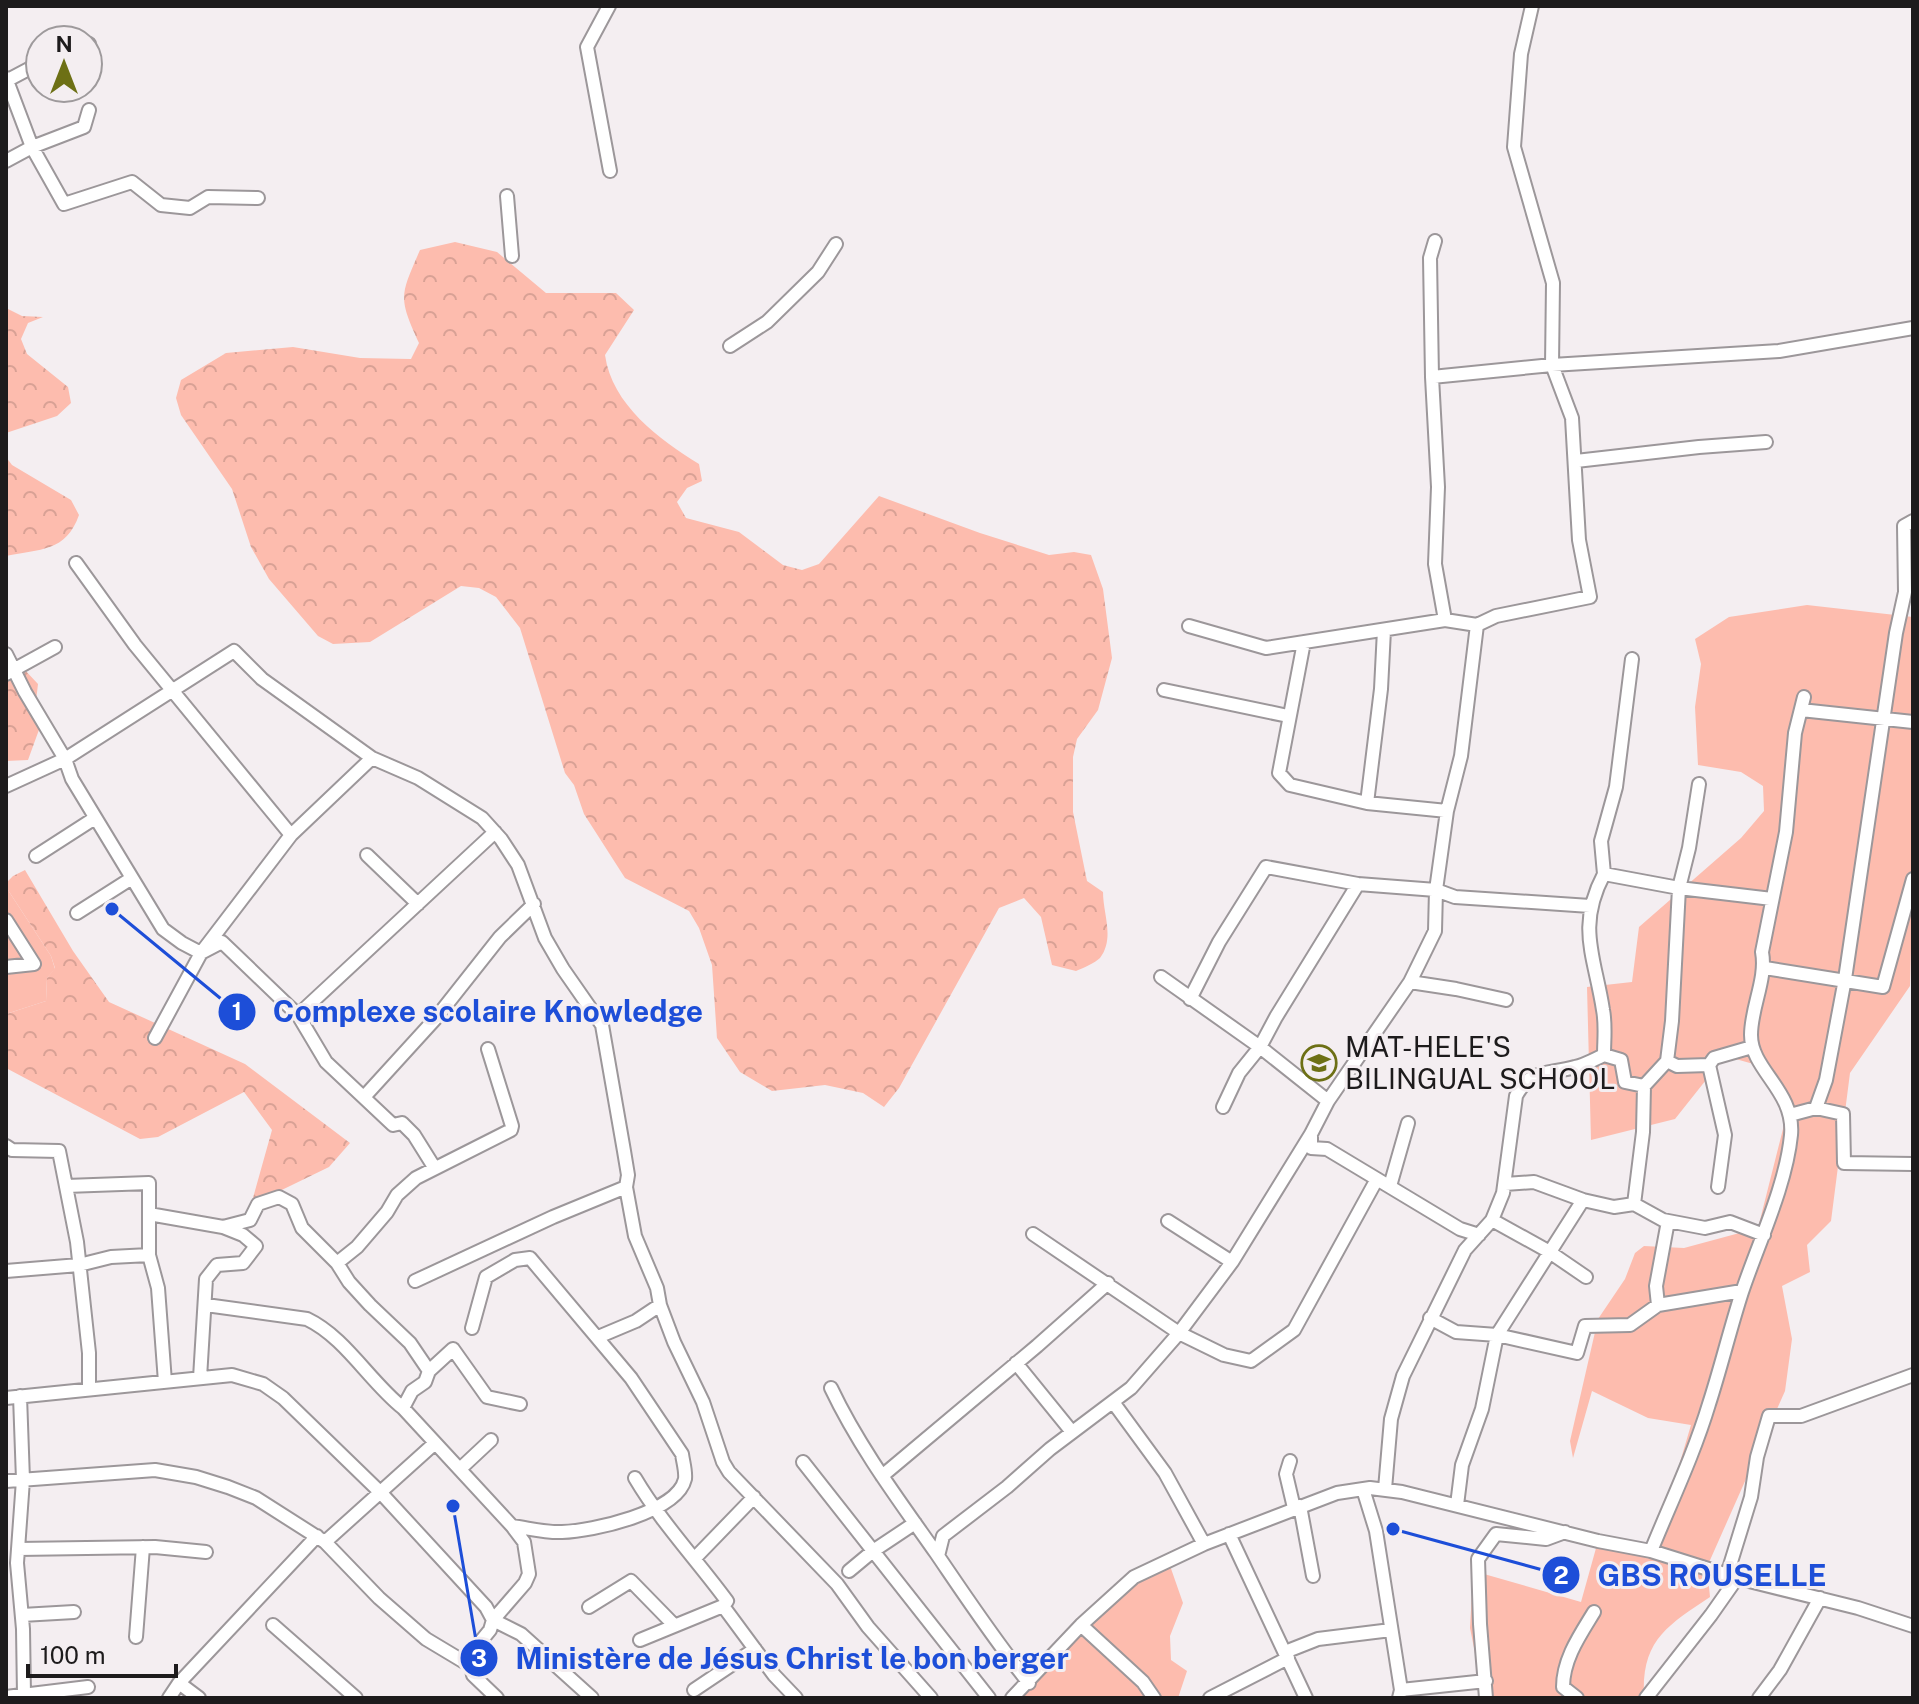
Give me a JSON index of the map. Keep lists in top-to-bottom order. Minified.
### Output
{"places":{"other":["Complexe scolaire Knowledge","Ministère de Jésus Christ le bon berger","GBS ROUSELLE"],"school or university":["MAT-HELE'S BILINGUAL SCHOOL"]},"scale_bar":"100 m","north":"top"}
